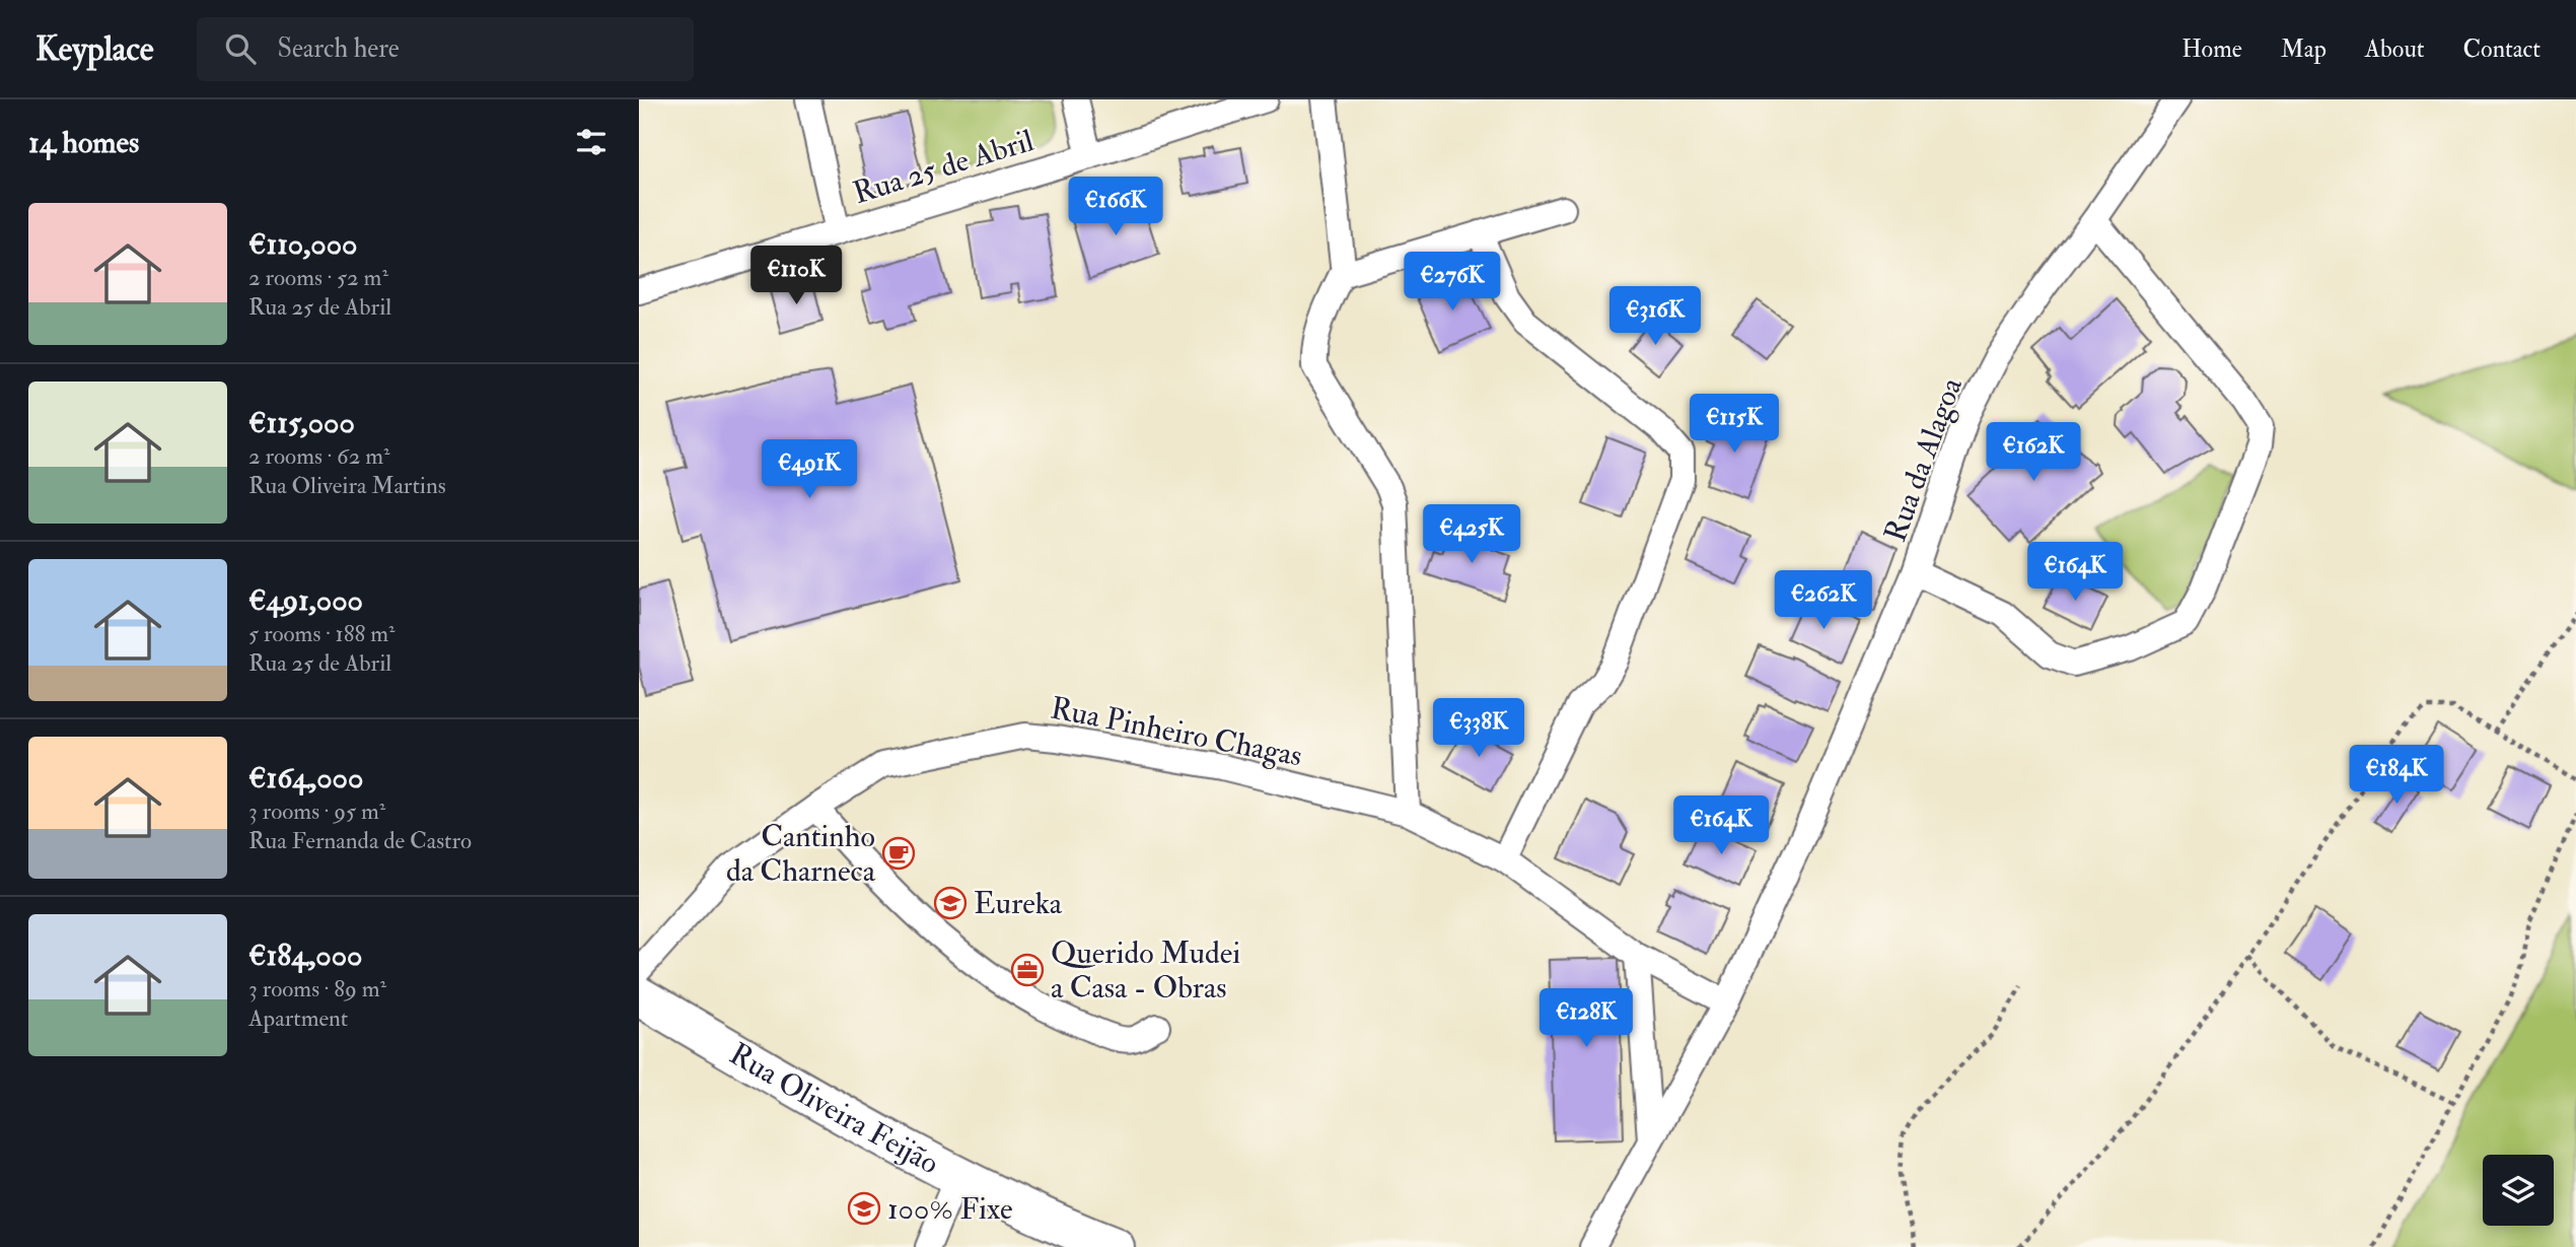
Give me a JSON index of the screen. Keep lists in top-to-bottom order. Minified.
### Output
{"streets":{"main road":["Rua Oliveira Feijão"],"street":["Rua 25 de Abril","Rua da Alagoa","Rua Pinheiro Chagas"]},"crossings":[["Rua da Alagoa","Rua Pinheiro Chagas"]],"places":{"cafe":["Cantinho da Charneca"],"school or university":["Eureka","100% Fixe"],"office":["Querido Mudei a Casa - Obras"]},"page":{"header":"Keyplace","search":"Search here","nav":["Home","Map","About","Contact"],"heading":"14 homes","price":["€166K","€110K","€276K","€316K","€115K","€162K","€491K","€425K","€164K","€262K","€338K","€184K","€164K","€128K"],"list":[{"name":"€110,000","note":"2 rooms · 52 m² · Rua 25 de Abril"},{"name":"€115,000","note":"2 rooms · 62 m² · Rua Oliveira Martins"},{"name":"€491,000","note":"5 rooms · 188 m² · Rua 25 de Abril"},{"name":"€164,000","note":"3 rooms · 95 m² · Rua Fernanda de Castro"},{"name":"€184,000","note":"3 rooms · 89 m² · Apartment"}]}}
